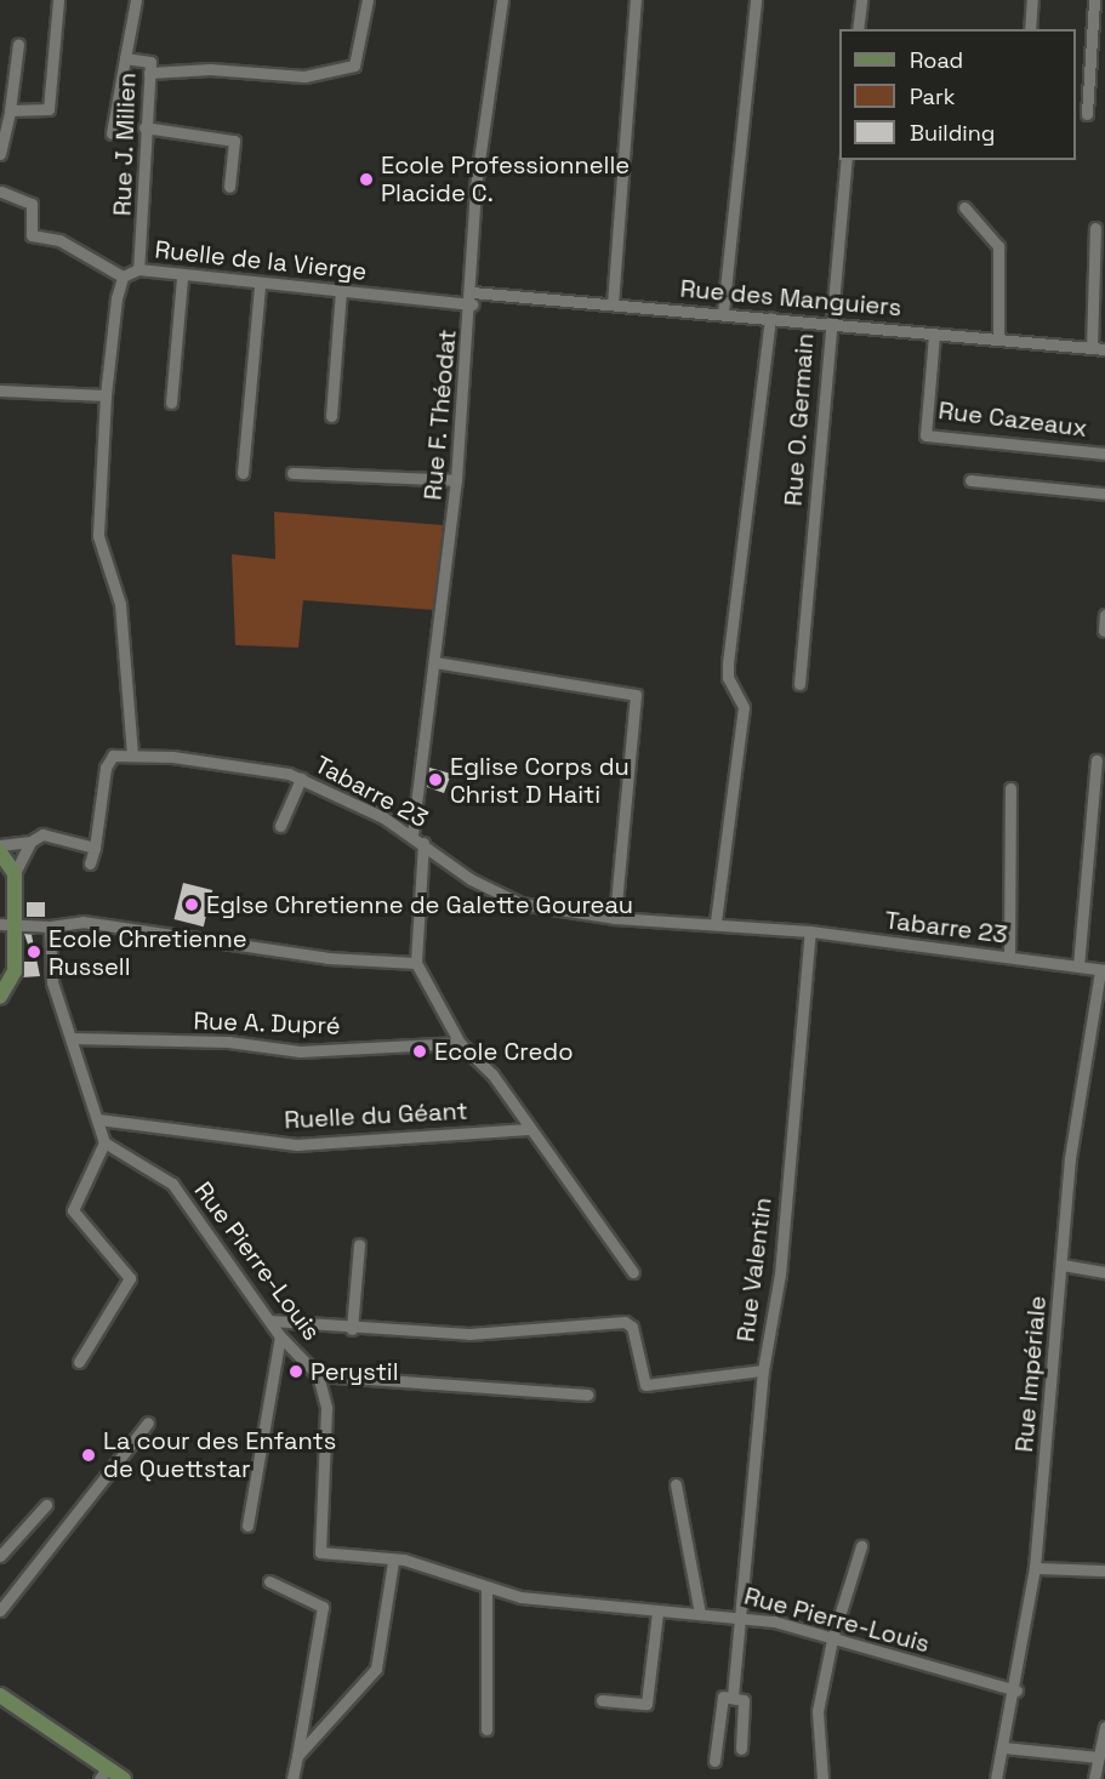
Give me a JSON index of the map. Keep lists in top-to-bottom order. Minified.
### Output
{"streets":{"street":["Rue J. Milien","Ruelle de la Vierge","Rue des Manguiers","Rue F. Théodat","Rue O. Germain","Rue Cazeaux","Tabarre 23","Rue A. Dupré","Ruelle du Géant","Rue Pierre-Louis","Rue Valentin","Rue Impériale"]},"crossings":[["Rue J. Milien","Ruelle de la Vierge"],["Ruelle de la Vierge","Rue des Manguiers"],["Ruelle de la Vierge","Rue F. Théodat"],["Ruelle de la Vierge","Tabarre 23"],["Rue des Manguiers","Rue F. Théodat"],["Rue des Manguiers","Rue O. Germain"],["Rue des Manguiers","Rue Cazeaux"],["Rue F. Théodat","Tabarre 23"],["Tabarre 23","Rue Valentin"],["Tabarre 23","Rue Impériale"],["Rue Pierre-Louis","Rue Valentin"],["Rue Pierre-Louis","Rue Impériale"]],"places":["Ecole Professionnelle Placide C.","Eglise Corps du Christ D Haiti","Eglse Chretienne de Galette Goureau","Ecole Chretienne Russell","Ecole Credo","Perystil","La cour des Enfants de Quettstar"],"legend":["Road","Park","Building"]}
